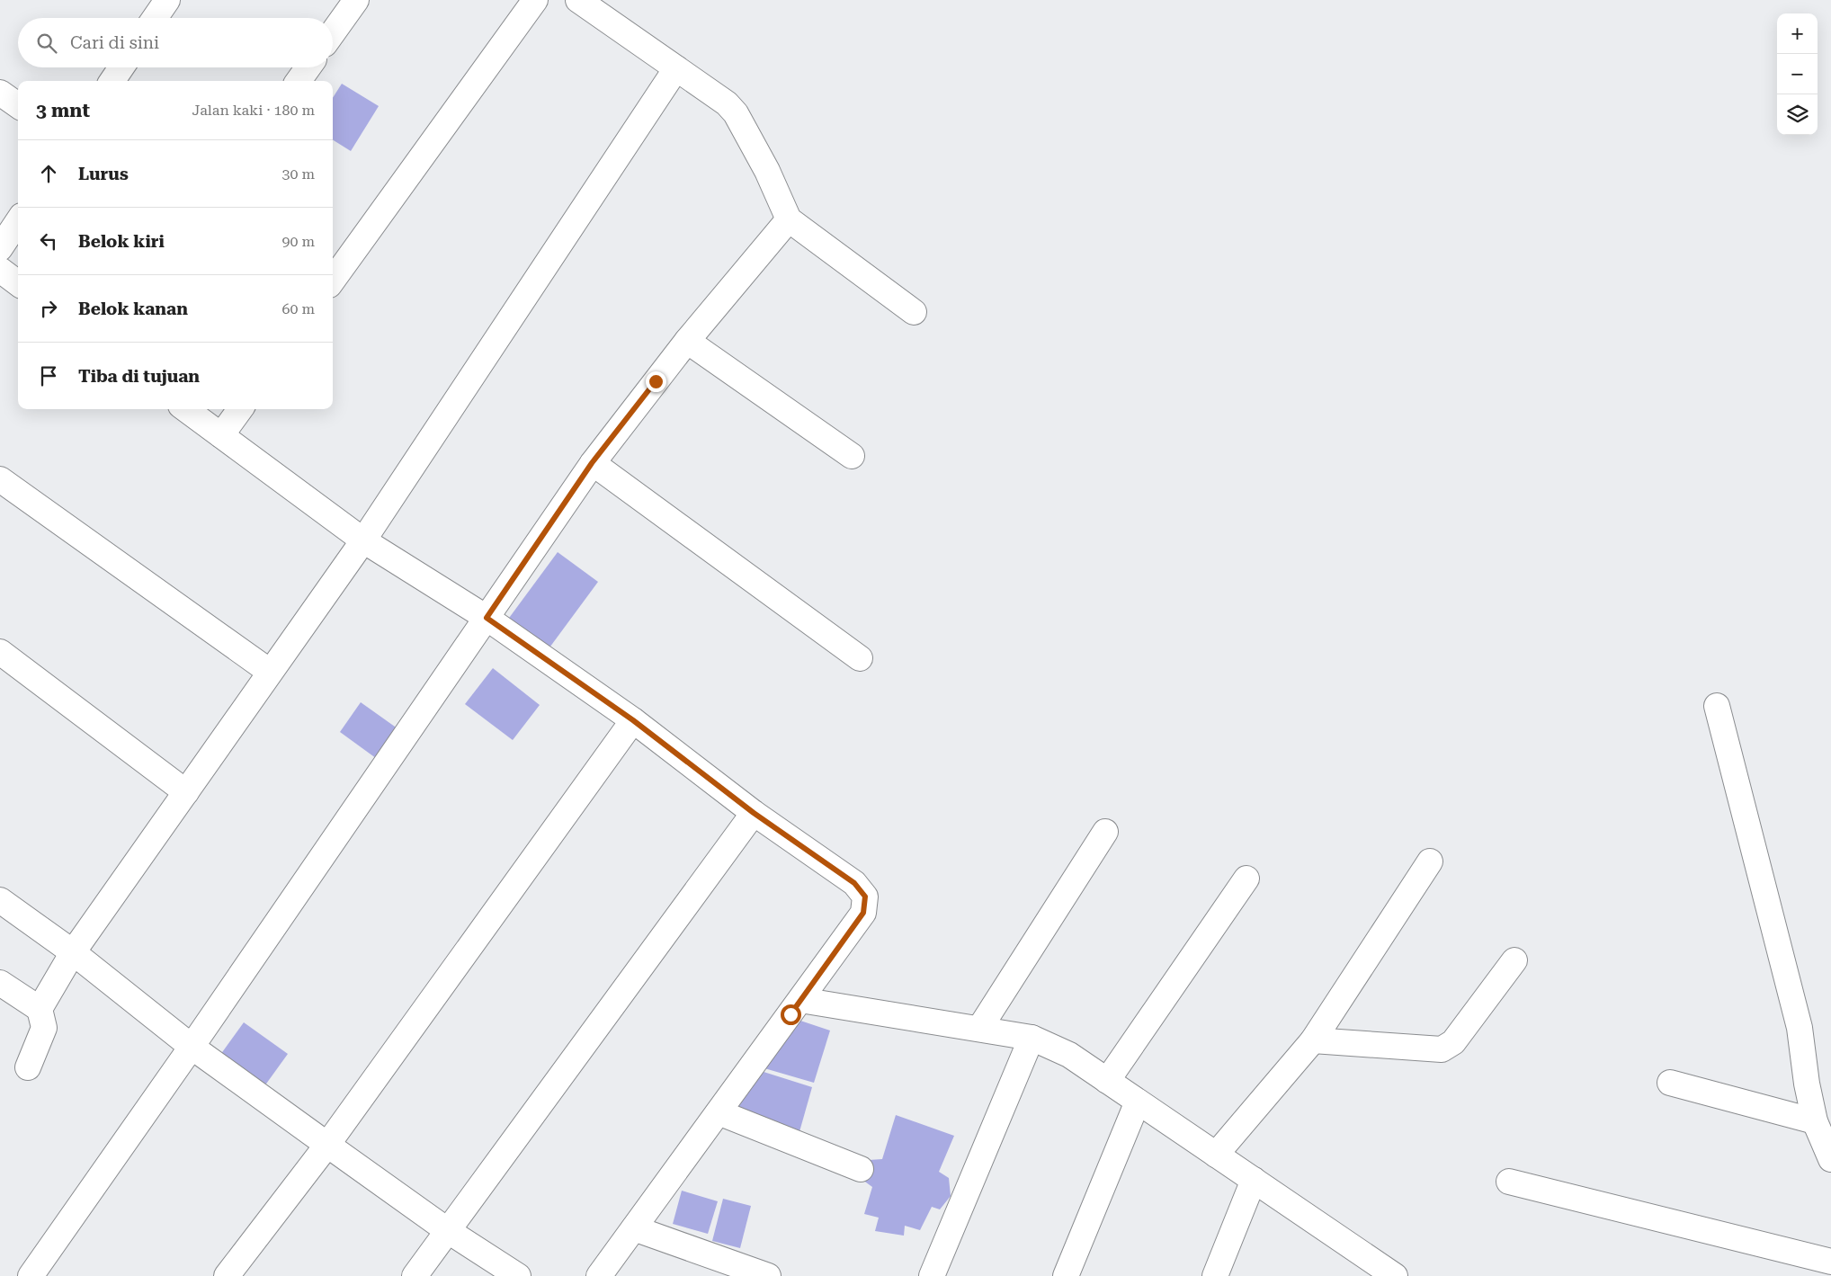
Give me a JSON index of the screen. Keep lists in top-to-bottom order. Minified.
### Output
{"page":{"map_buttons":["+","−"],"search":"Cari di sini","heading":["3 mnt","Jalan kaki · 180 m"],"list":[["Lurus","30 m"],["Belok kiri","90 m"],["Belok kanan","60 m"],"Tiba di tujuan"]}}
